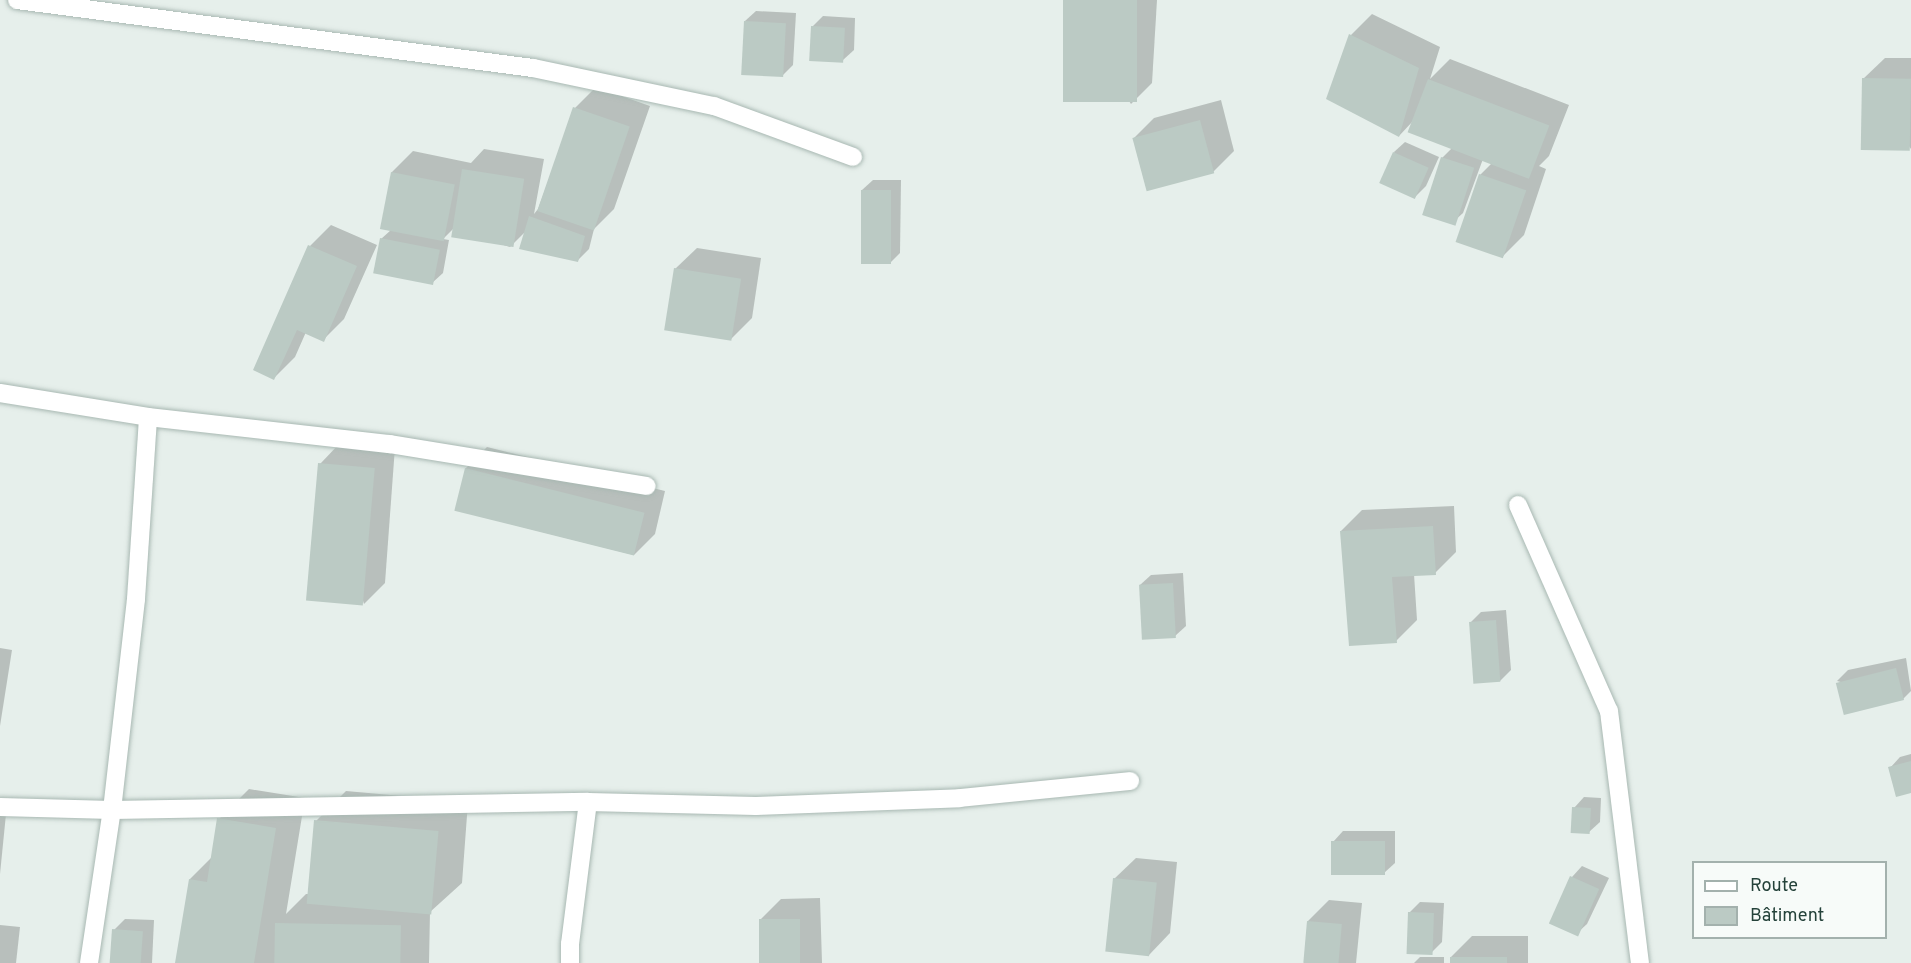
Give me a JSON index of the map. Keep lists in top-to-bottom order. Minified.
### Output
{"legend":["Route","Bâtiment"]}
